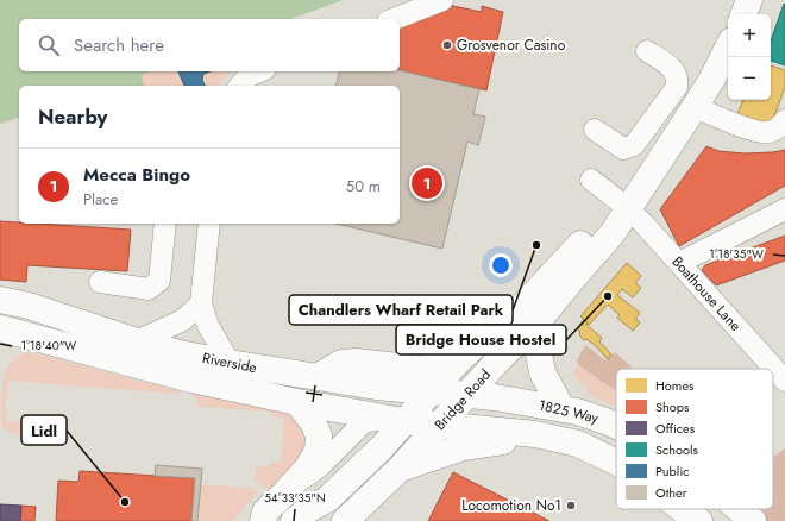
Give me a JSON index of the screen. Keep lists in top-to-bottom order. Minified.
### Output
{"streets":{"main road":["Riverside","Bridge Road","1825 Way"],"street":["Boathouse Lane"]},"crossings":[["Boathouse Lane","Bridge Road"],["Riverside","Bridge Road"],["Riverside","1825 Way"],["Bridge Road","1825 Way"]],"places":["Grosvenor Casino","Chandlers Wharf Retail Park","Bridge House Hostel","Lidl","Locomotion No1"],"legend":["Homes","Shops","Offices","Schools","Public","Other"],"page":{"map_buttons":["+","−"],"search":"Search here","heading":"Nearby","list":[{"mark":"1","name":"Mecca Bingo","note":"Place","value":"50 m"}],"pins":"1"},"coordinates":["1°18'35\"W","1°18'40\"W","54°33'35\"N"]}
